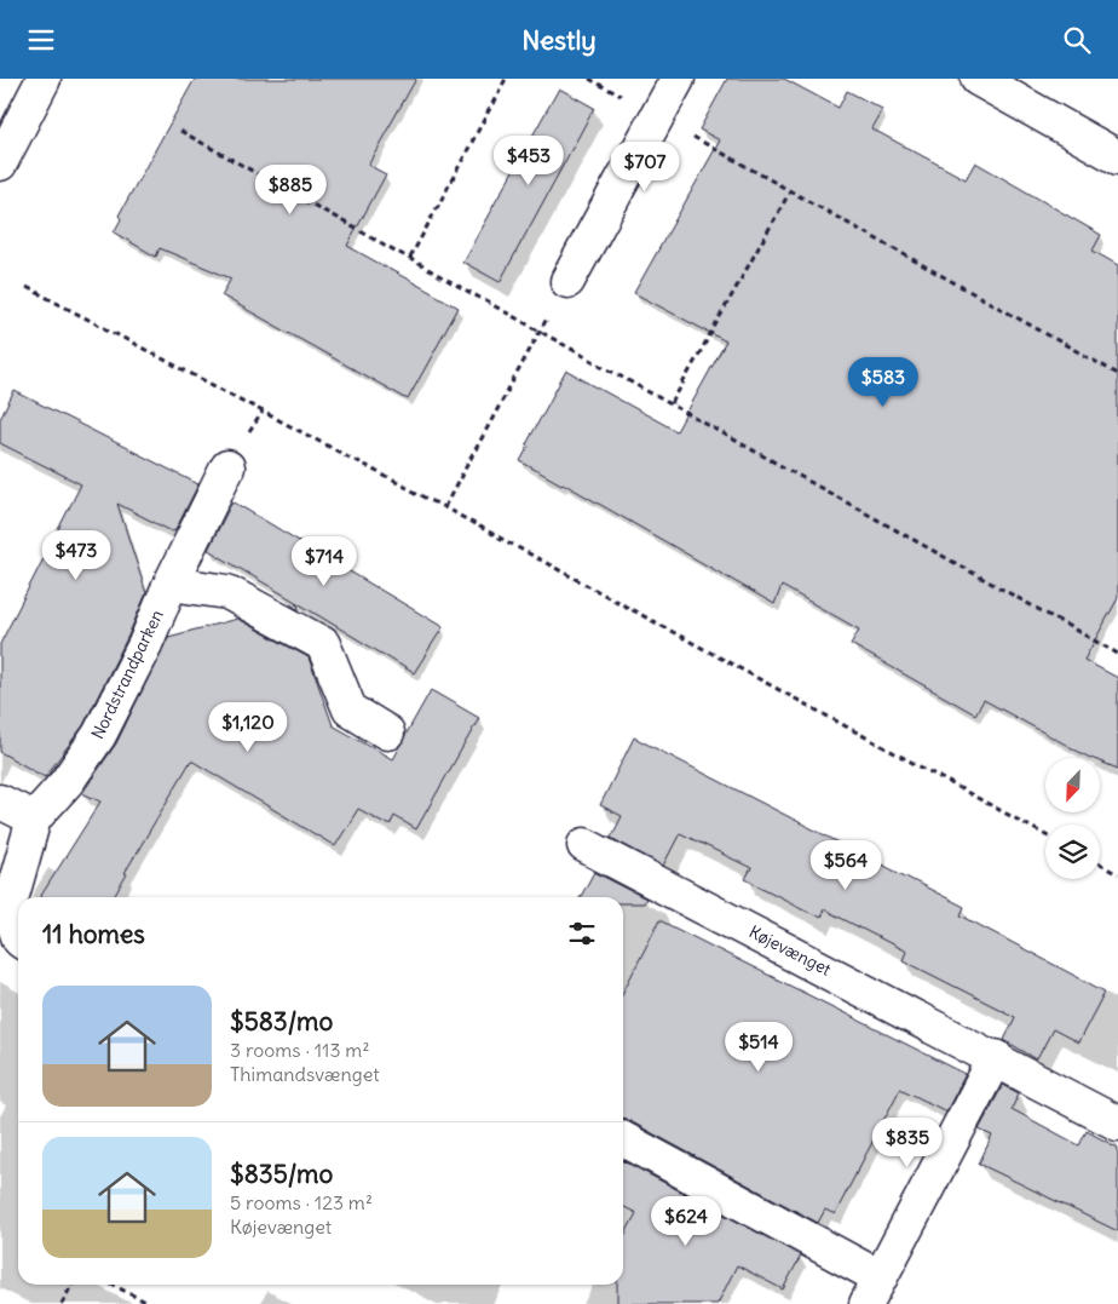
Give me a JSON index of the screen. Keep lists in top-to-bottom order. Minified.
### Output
{"streets":{"street":["Nordstrandparken","Køjevænget"]},"north":"bottom left","page":{"header":"Nestly","price":["$453","$707","$885","$583","$473","$714","$1,120","$564","$514","$835","$624"],"heading":"11 homes","list":[{"name":"$583/mo","note":"3 rooms · 113 m² · Thimandsvænget"},{"name":"$835/mo","note":"5 rooms · 123 m² · Køjevænget"}]}}
